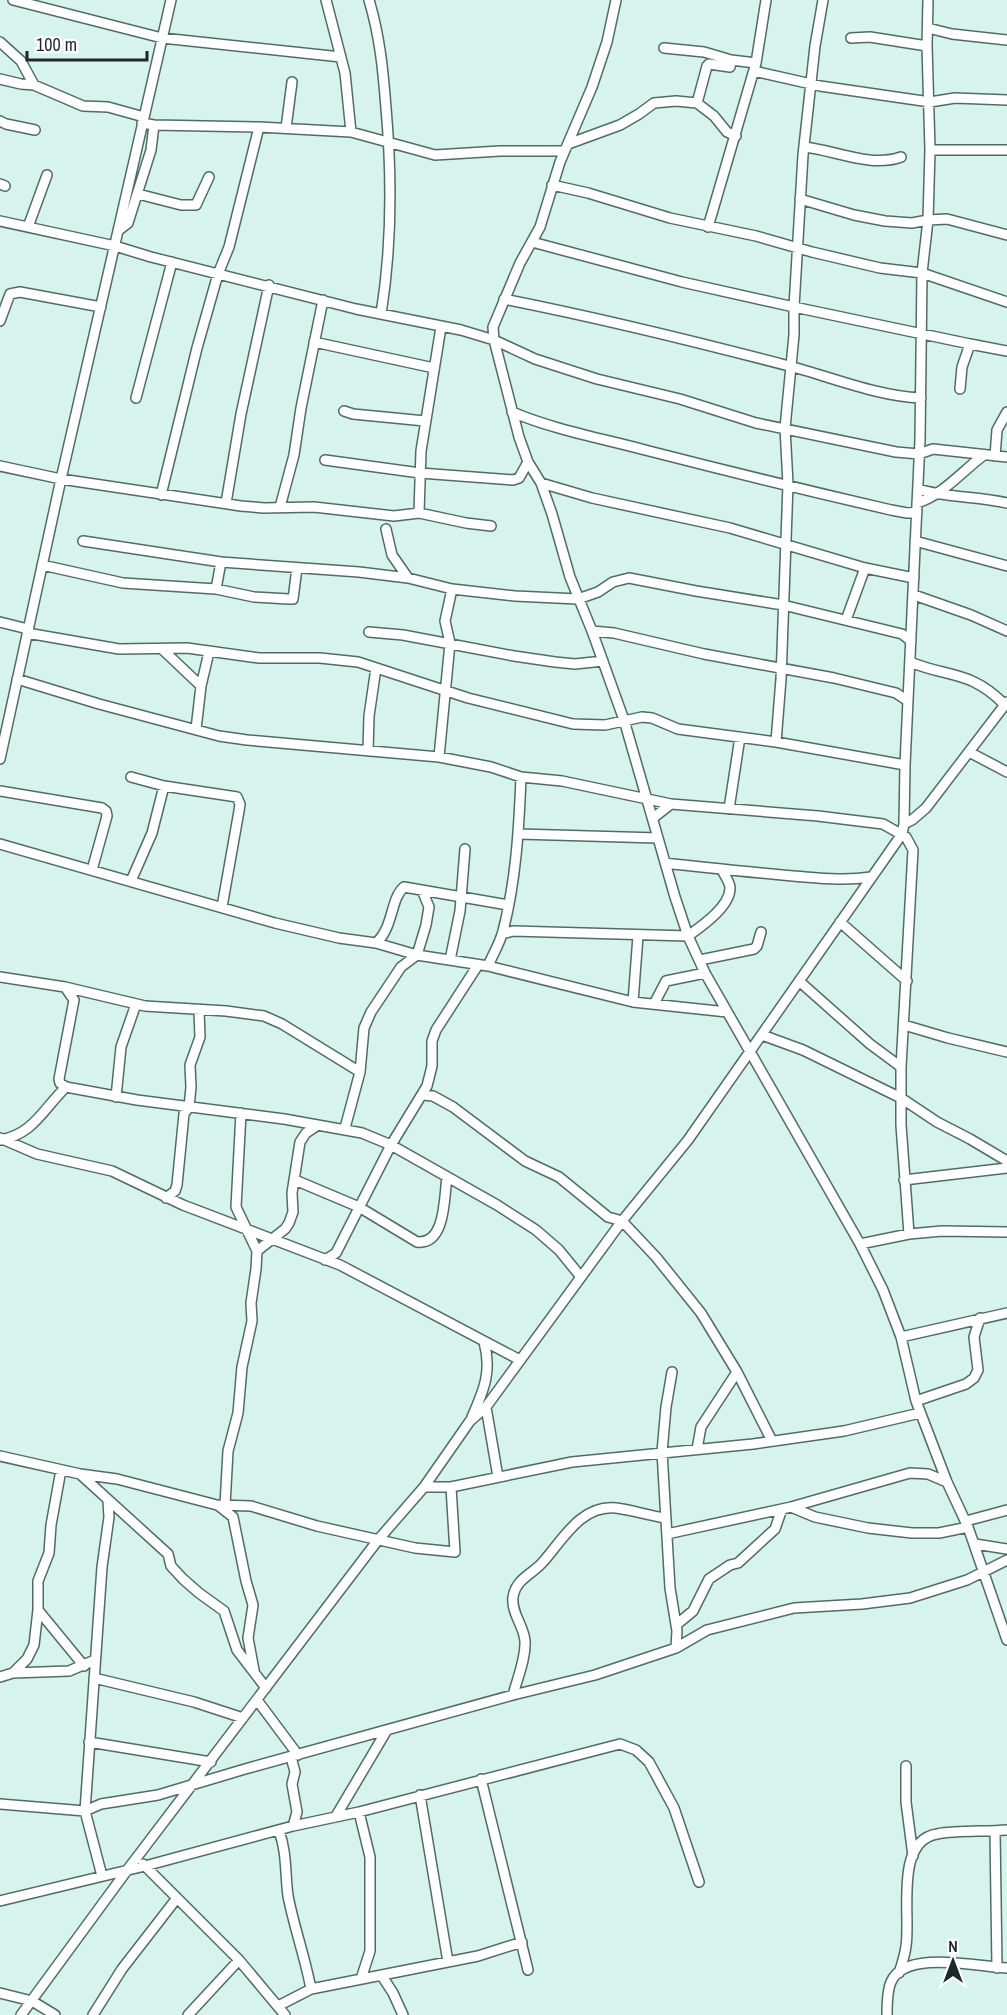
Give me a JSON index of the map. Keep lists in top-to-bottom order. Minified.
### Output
{"scale_bar":"100 m","north":"top"}
